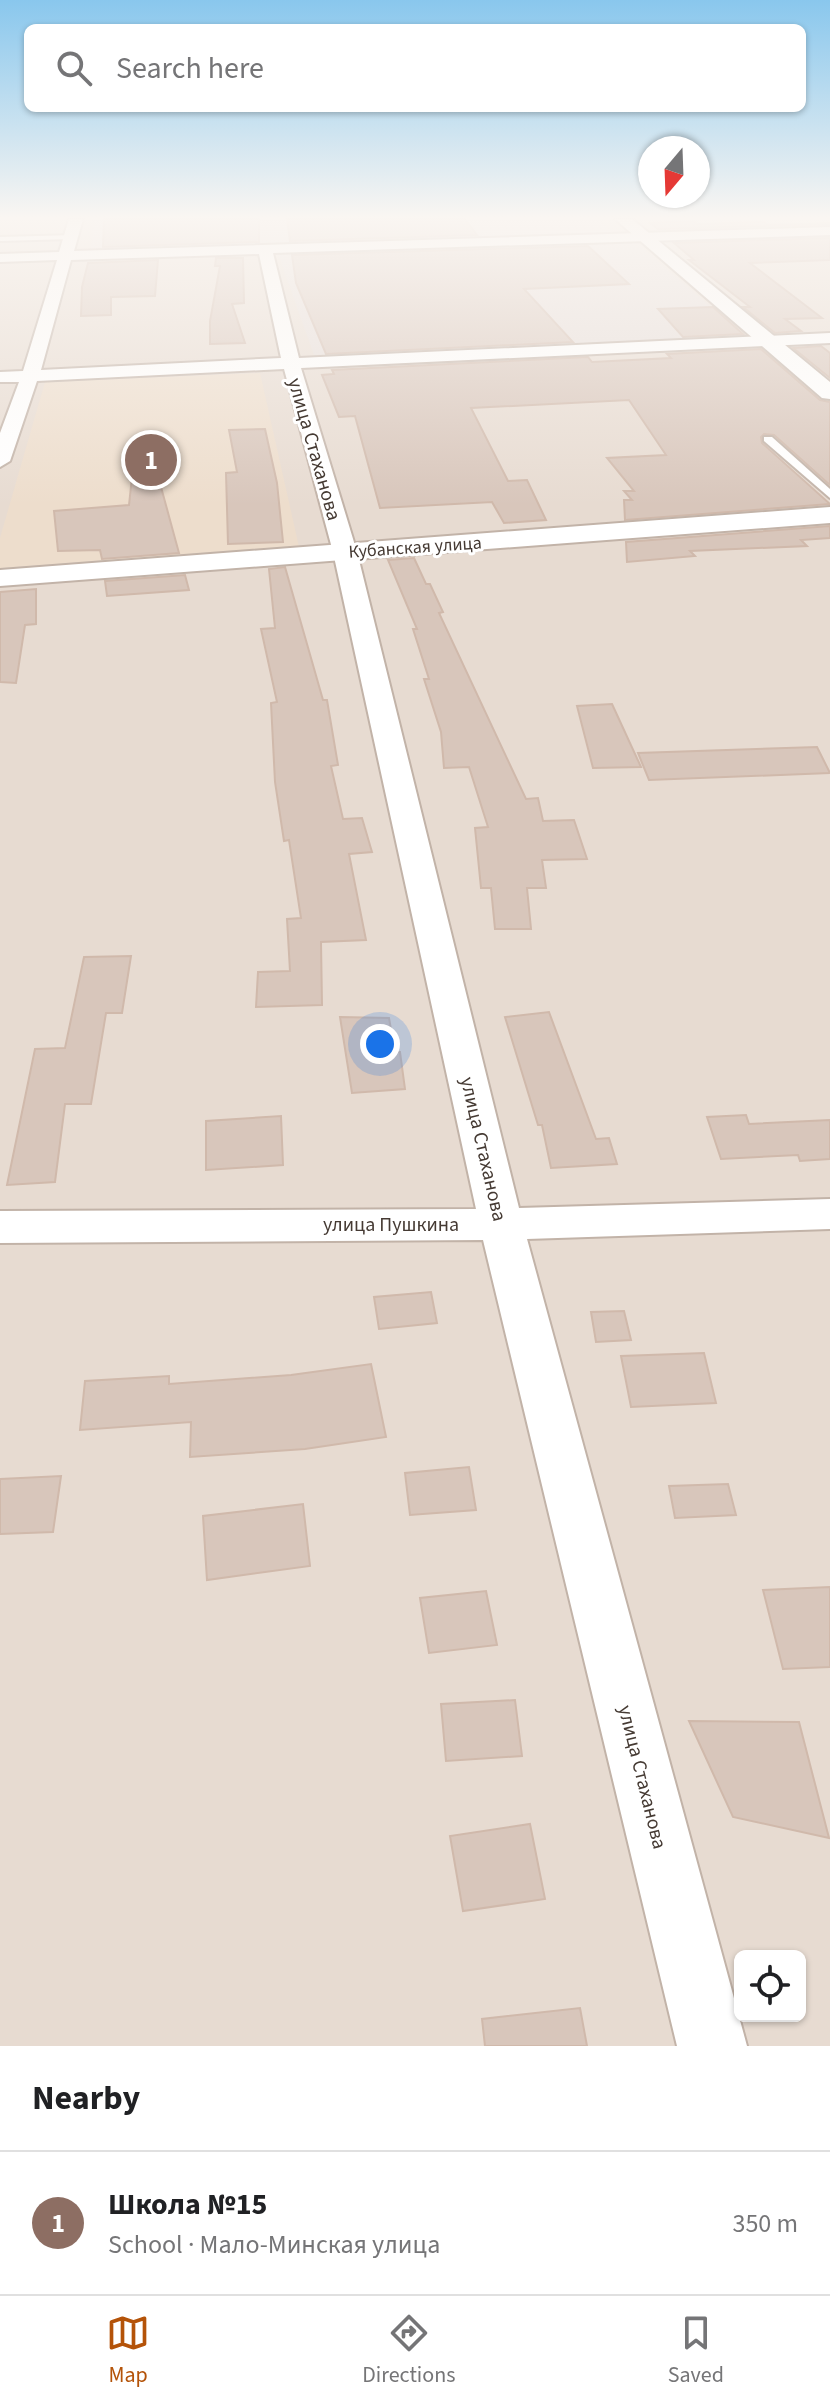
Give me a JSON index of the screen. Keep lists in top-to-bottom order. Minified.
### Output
{"streets":{"street":["улица Стаханова","Кубанская улица","улица Пушкина"]},"crossings":[["улица Стаханова","Кубанская улица"],["улица Стаханова","улица Пушкина"]],"north":"bottom","page":{"search":"Search here","pins":"1","heading":"Nearby","list":[{"mark":"1","name":"Школа №15","note":"School · Мало-Минская улица","value":"350 m"}],"nav":["Map","Directions","Saved"]}}
